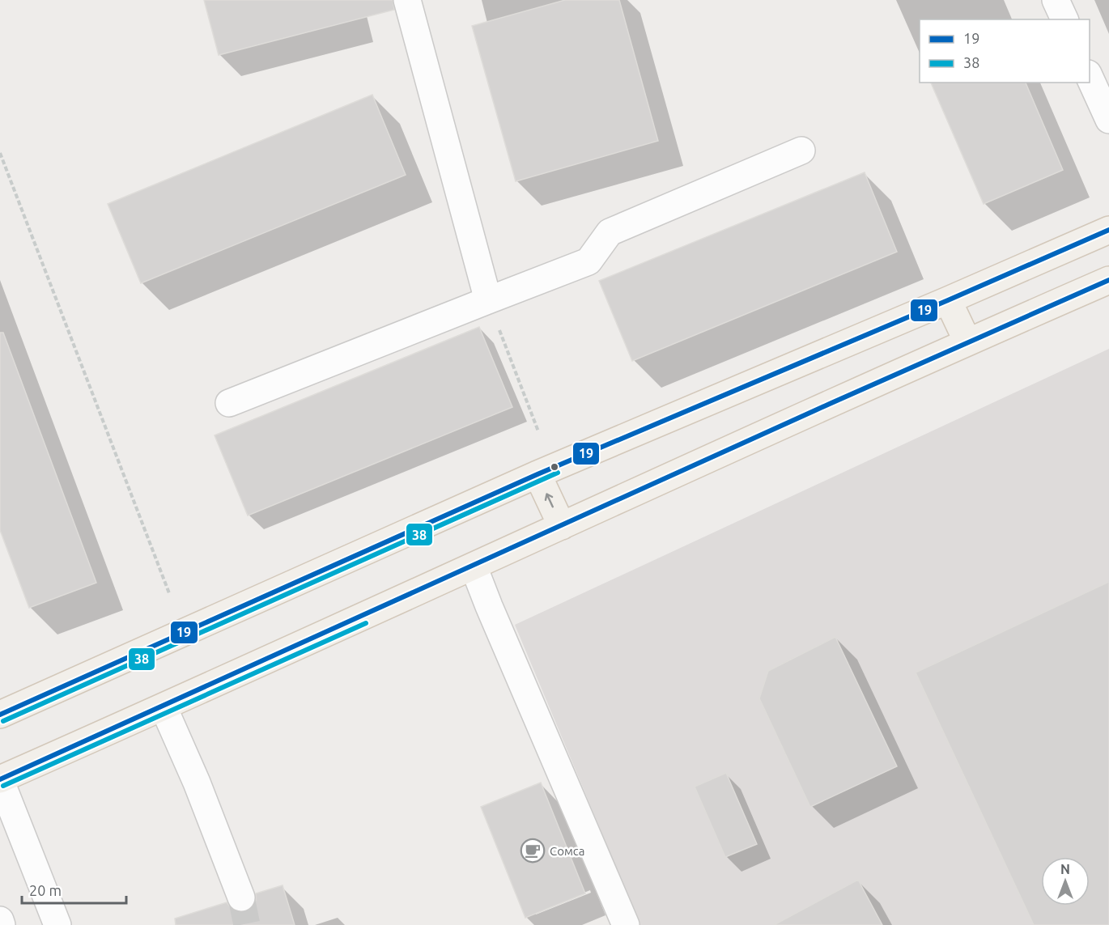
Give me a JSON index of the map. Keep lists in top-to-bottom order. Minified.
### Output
{"places":{"cafe":["Сомса"]},"lines":["transit line 19","transit line 38"],"legend":["19","38"],"scale_bar":"20 m","north":"top"}
